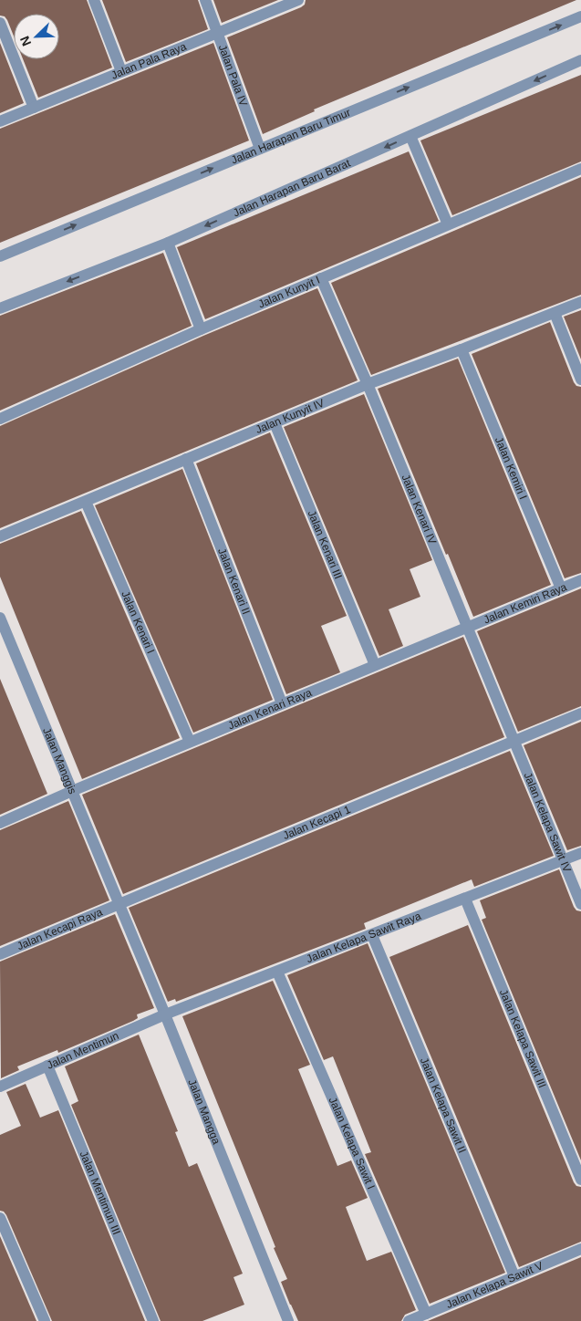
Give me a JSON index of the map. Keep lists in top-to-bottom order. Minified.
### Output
{"streets":{"street":["Jalan Pala Raya","Jalan Pala IV","Jalan Harapan Baru Timur","Jalan Harapan Baru Barat","Jalan Kunyit I","Jalan Kunyit IV","Jalan Kemiri I","Jalan Kenari IV","Jalan Kenari III","Jalan Kenari II","Jalan Kemiri Raya","Jalan Kenari I","Jalan Kenari Raya","Jalan Manggis","Jalan Kecapi 1","Jalan Kelapa Sawit IV","Jalan Kecapi Raya","Jalan Kelapa Sawit Raya","Jalan Kelapa Sawit III","Jalan Mentimun","Jalan Kelapa Sawit II","Jalan Mangga","Jalan Kelapa Sawit I","Jalan Mentimun III","Jalan Kelapa Sawit V"]},"crossings":[["Jalan Pala Raya","Jalan Pala IV"],["Jalan Pala IV","Jalan Harapan Baru Timur"],["Jalan Kunyit I","Jalan Kenari IV"],["Jalan Kunyit IV","Jalan Kemiri I"],["Jalan Kunyit IV","Jalan Kenari IV"],["Jalan Kunyit IV","Jalan Kenari III"],["Jalan Kunyit IV","Jalan Kenari II"],["Jalan Kunyit IV","Jalan Kenari I"],["Jalan Kemiri I","Jalan Kemiri Raya"],["Jalan Kenari IV","Jalan Kemiri Raya"],["Jalan Kenari IV","Jalan Kenari Raya"],["Jalan Kenari IV","Jalan Kecapi 1"],["Jalan Kenari IV","Jalan Kelapa Sawit IV"],["Jalan Kenari III","Jalan Kenari Raya"],["Jalan Kenari II","Jalan Kenari Raya"],["Jalan Kemiri Raya","Jalan Kenari Raya"],["Jalan Kenari I","Jalan Kenari Raya"],["Jalan Kenari Raya","Jalan Manggis"],["Jalan Manggis","Jalan Kecapi 1"],["Jalan Manggis","Jalan Kecapi Raya"],["Jalan Manggis","Jalan Mangga"],["Jalan Kecapi 1","Jalan Kelapa Sawit IV"],["Jalan Kecapi 1","Jalan Kecapi Raya"],["Jalan Kecapi 1","Jalan Mangga"],["Jalan Kelapa Sawit IV","Jalan Kelapa Sawit Raya"],["Jalan Kecapi Raya","Jalan Mangga"],["Jalan Kelapa Sawit Raya","Jalan Kelapa Sawit III"],["Jalan Kelapa Sawit Raya","Jalan Mentimun"],["Jalan Kelapa Sawit Raya","Jalan Kelapa Sawit II"],["Jalan Kelapa Sawit Raya","Jalan Mangga"],["Jalan Kelapa Sawit Raya","Jalan Kelapa Sawit I"],["Jalan Mentimun","Jalan Mangga"],["Jalan Mentimun","Jalan Mentimun III"],["Jalan Kelapa Sawit II","Jalan Kelapa Sawit V"],["Jalan Kelapa Sawit I","Jalan Kelapa Sawit V"]],"one_way":["Jalan Harapan Baru Timur","Jalan Harapan Baru Barat"],"north":"bottom left"}
